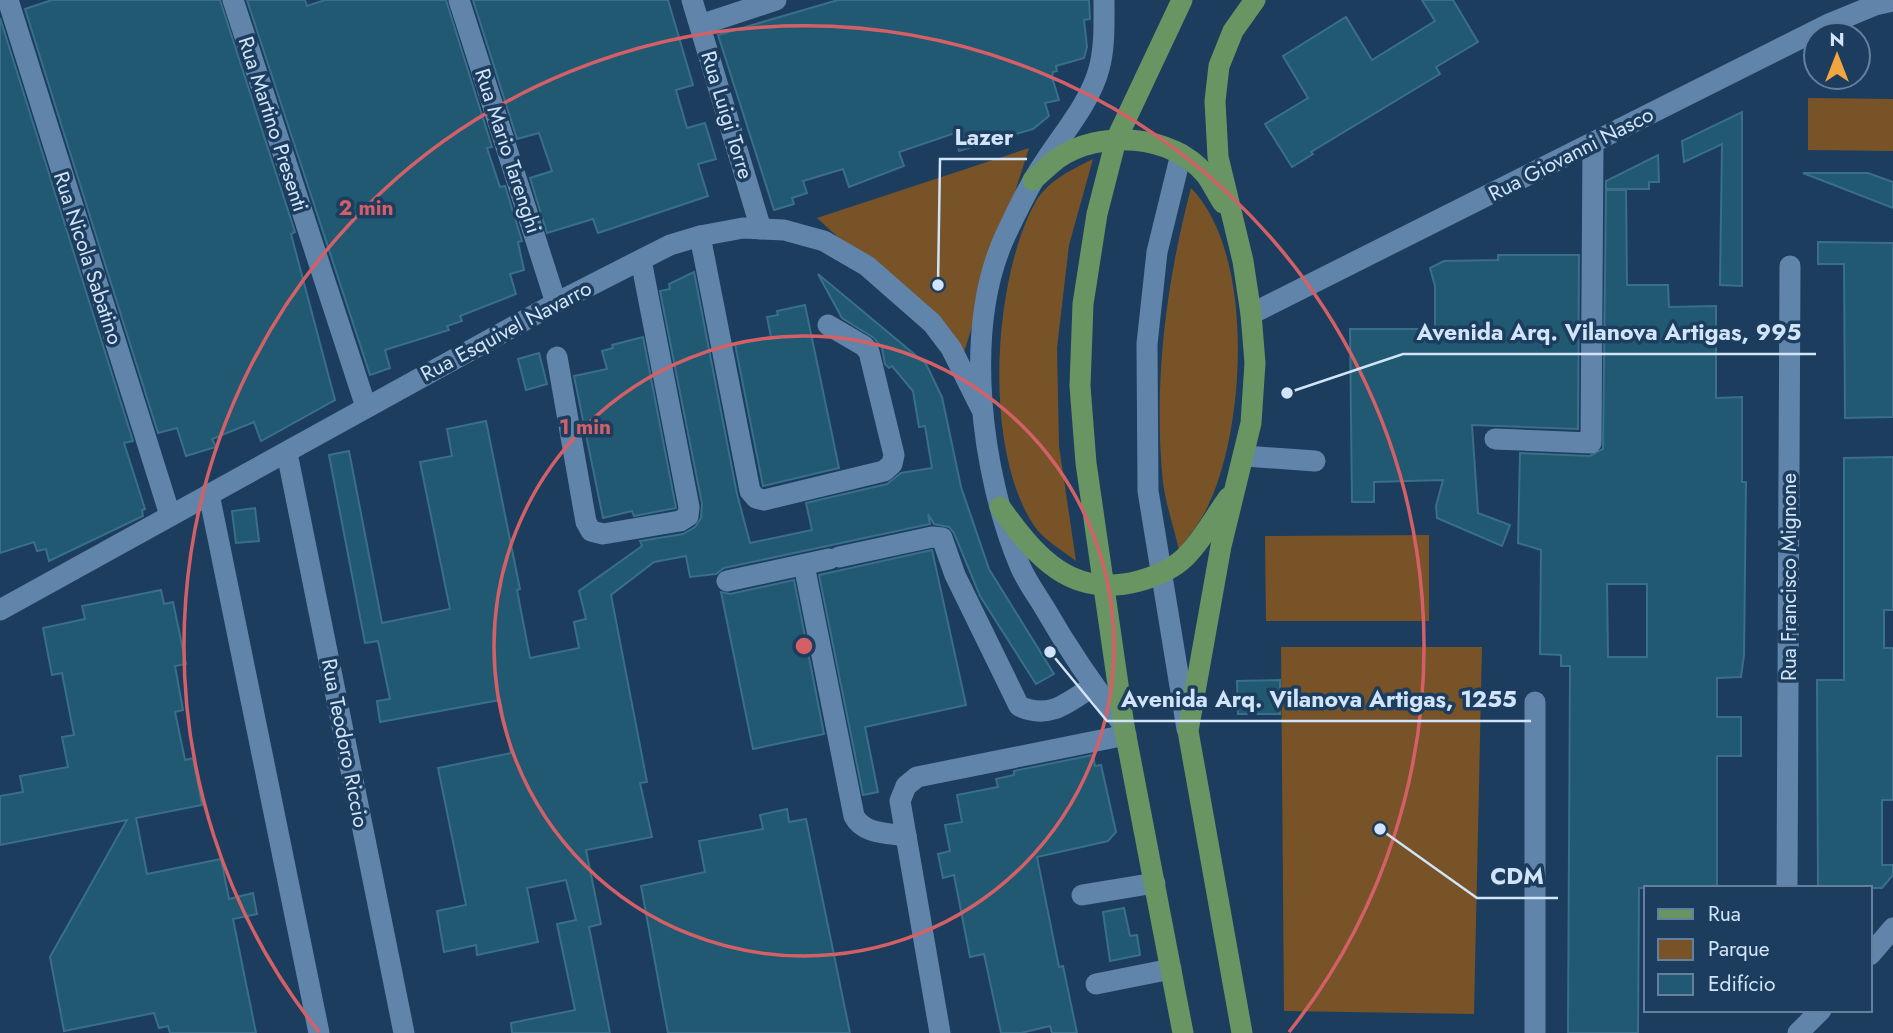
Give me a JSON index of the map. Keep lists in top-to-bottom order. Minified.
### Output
{"streets":{"street":["Rua Luigi Torre","Rua Martino Presenti","Rua Mario Tarenghi","Rua Giovanni Nasco","Rua Nicola Sabatino","Rua Esquivel Navarro","Rua Francisco Mignone","Rua Teodoro Riccio"]},"crossings":[["Rua Luigi Torre","Rua Esquivel Navarro"],["Rua Martino Presenti","Rua Esquivel Navarro"],["Rua Mario Tarenghi","Rua Esquivel Navarro"],["Rua Nicola Sabatino","Rua Esquivel Navarro"],["Rua Esquivel Navarro","Rua Teodoro Riccio"]],"places":["Lazer","Avenida Arq. Vilanova Artigas, 995","Avenida Arq. Vilanova Artigas, 1255","CDM"],"legend":["Rua","Parque","Edifício"],"north":"top","rings":["2 min","1 min"]}
